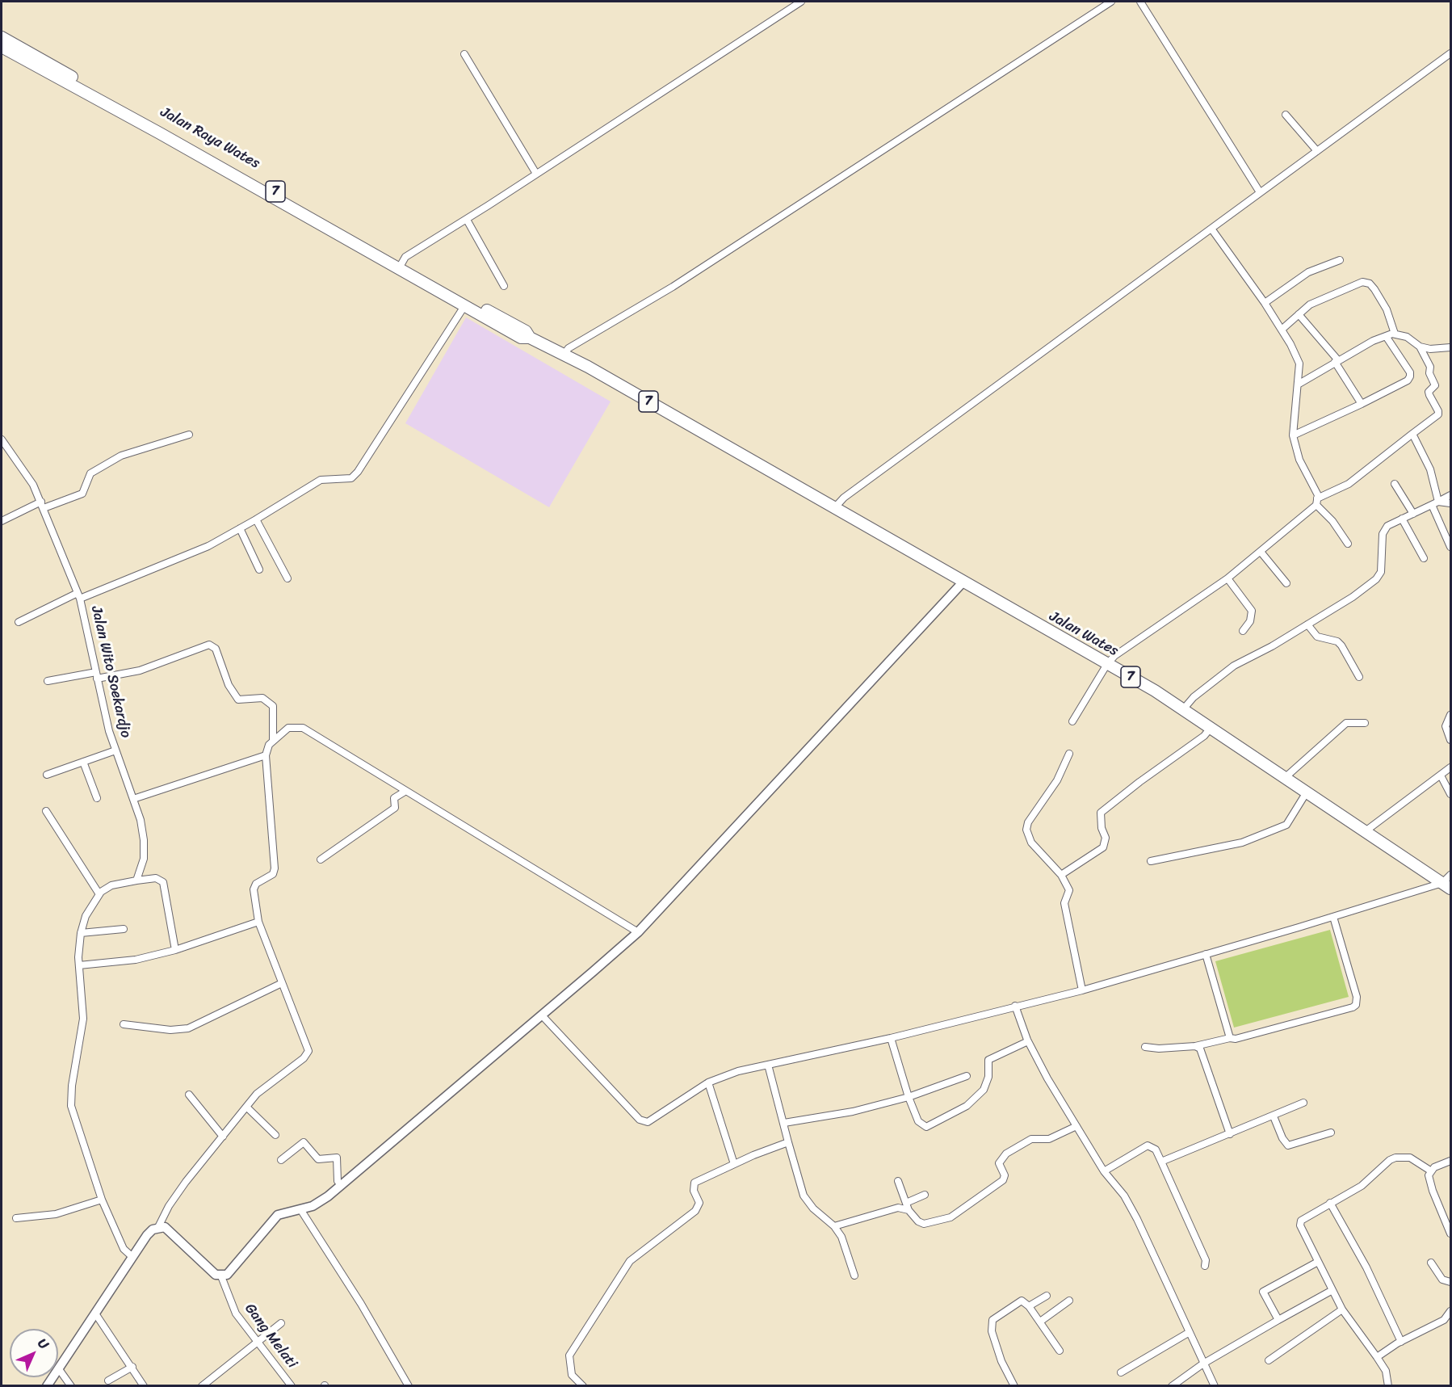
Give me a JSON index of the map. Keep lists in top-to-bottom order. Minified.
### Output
{"streets":{"highway":["Jalan Raya Wates","7","Jalan Wates"],"street":["Jalan Wito Soekardjo","Gang Melati"]},"crossings":[["Jalan Raya Wates","Jalan Wates"]],"north":"top right"}
